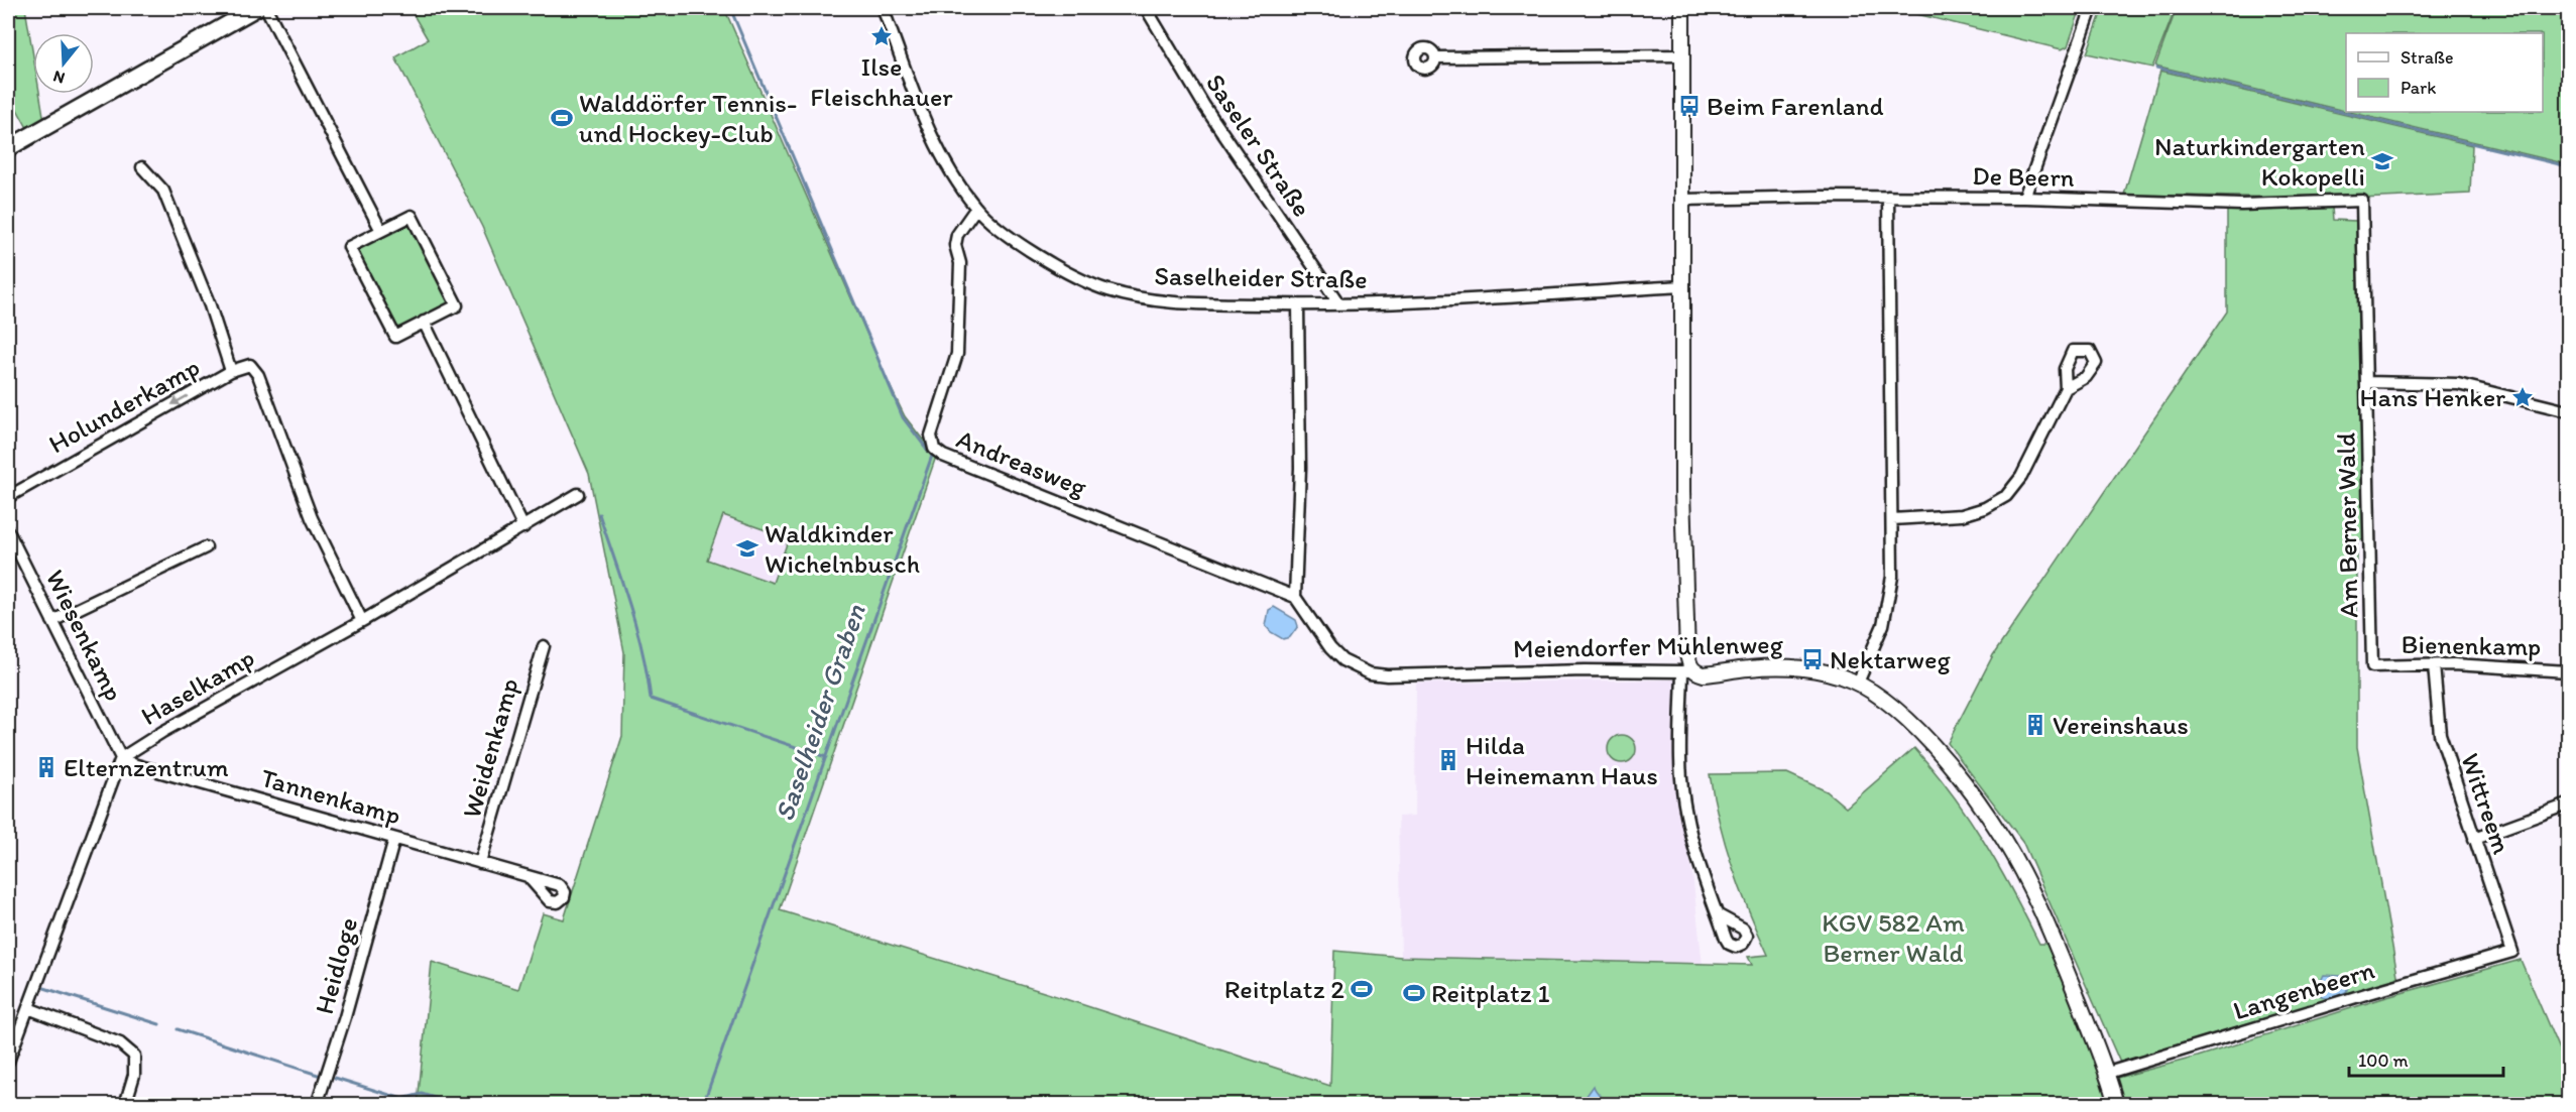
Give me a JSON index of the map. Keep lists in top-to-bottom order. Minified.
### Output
{"streets":{"street":["Saseler Straße","De Beern","Saselheider Straße","Holunderkamp","Andreasweg","Am Berner Wald","Wiesenkamp","Bienenkamp","Meiendorfer Mühlenweg","Haselkamp","Weidenkamp","Tannenkamp","Wittreem","Heidloge","Langenbeern"]},"crossings":[["Saseler Straße","Saselheider Straße"],["De Beern","Am Berner Wald"],["Saselheider Straße","Andreasweg"],["Andreasweg","Meiendorfer Mühlenweg"],["Am Berner Wald","Bienenkamp"],["Wiesenkamp","Haselkamp"],["Wiesenkamp","Tannenkamp"],["Bienenkamp","Wittreem"],["Meiendorfer Mühlenweg","Langenbeern"],["Haselkamp","Tannenkamp"],["Weidenkamp","Tannenkamp"],["Tannenkamp","Heidloge"],["Wittreem","Langenbeern"]],"one_way":["Holunderkamp"],"water":["Saselheider Graben"],"parks":["KGV 582 Am Berner Wald"],"places":{"place":["Ilse Fleischhauer","Hans Henker"],"bus stop":["Beim Farenland","Nektarweg"],"sports":["Walddörfer Tennis- und Hockey-Club","Reitplatz 2","Reitplatz 1"],"school or university":["Naturkindergarten Kokopelli","Waldkinder Wichelnbusch"],"building":["Vereinshaus","Hilda Heinemann Haus","Elternzentrum"]},"legend":["Straße","Park"],"scale_bar":"100 m","north":"bottom"}
